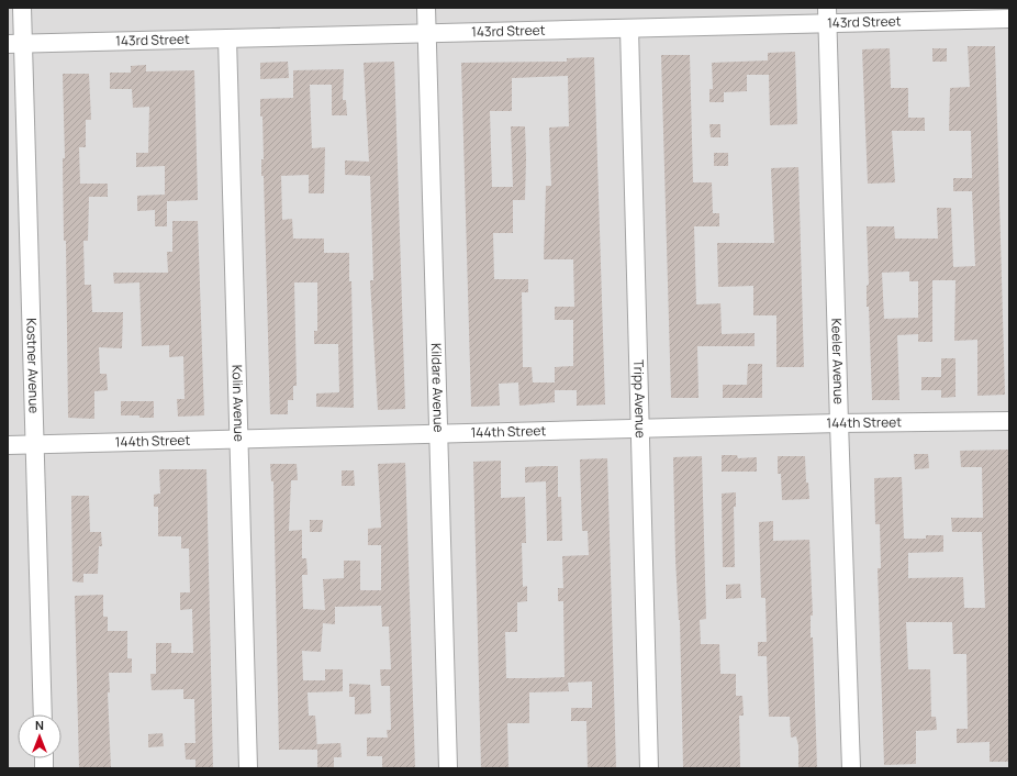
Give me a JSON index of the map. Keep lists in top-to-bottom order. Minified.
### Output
{"streets":{"street":["143rd Street","Keeler Avenue","Kostner Avenue","Kildare Avenue","Tripp Avenue","Kolin Avenue","144th Street"]},"crossings":[["143rd Street","Keeler Avenue"],["143rd Street","Kostner Avenue"],["143rd Street","Kildare Avenue"],["143rd Street","Tripp Avenue"],["143rd Street","Kolin Avenue"],["Keeler Avenue","144th Street"],["Kostner Avenue","144th Street"],["Kildare Avenue","144th Street"],["Tripp Avenue","144th Street"],["Kolin Avenue","144th Street"]],"north":"top"}
